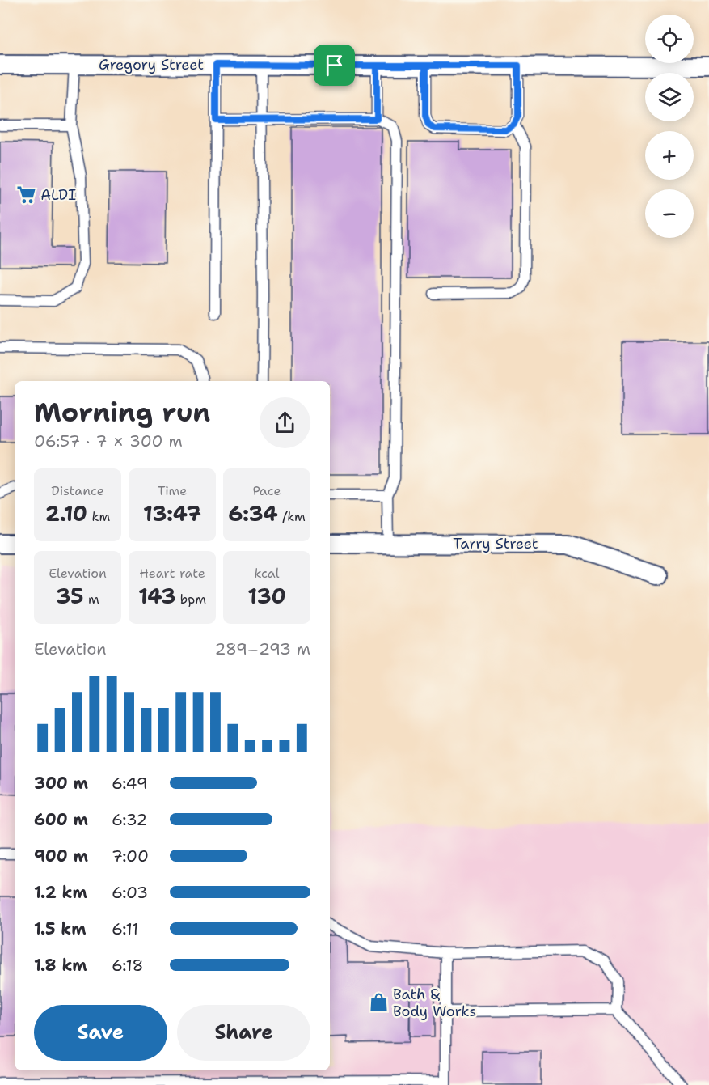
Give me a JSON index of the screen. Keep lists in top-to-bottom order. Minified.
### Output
{"streets":{"street":["Gregory Street","Tarry Street"]},"places":{"supermarket":["ALDI"],"shop":["Bath & Body Works"]},"page":{"map_buttons":["+","−"],"heading":["Morning run","06:57 · 7 × 300 m"],"stats":[["Distance","2.10 km"],["Time","13:47"],["Pace","6:34 /km"],["Elevation","35 m"],["Heart rate","143 bpm"],["kcal","130"]],"chart":["Elevation","289–293 m"],"list":[{"name":"300 m","note":"6:49"},{"name":"600 m","note":"6:32"},{"name":"900 m","note":"7:00"},{"name":"1.2 km","note":"6:03"},{"name":"1.5 km","note":"6:11"},{"name":"1.8 km","note":"6:18"}],"buttons":["Save","Share"]}}
